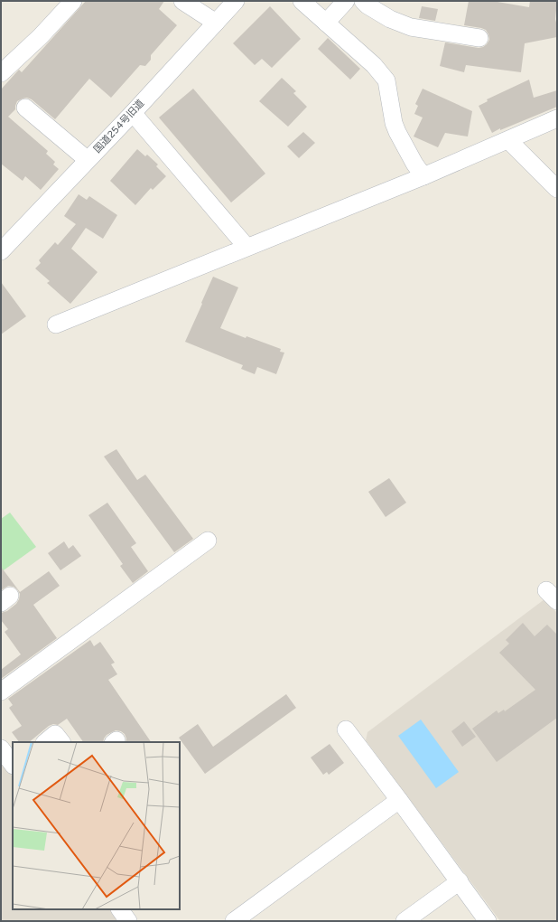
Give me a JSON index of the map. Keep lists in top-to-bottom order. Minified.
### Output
{"streets":{"street":["国道254号旧道"]}}
